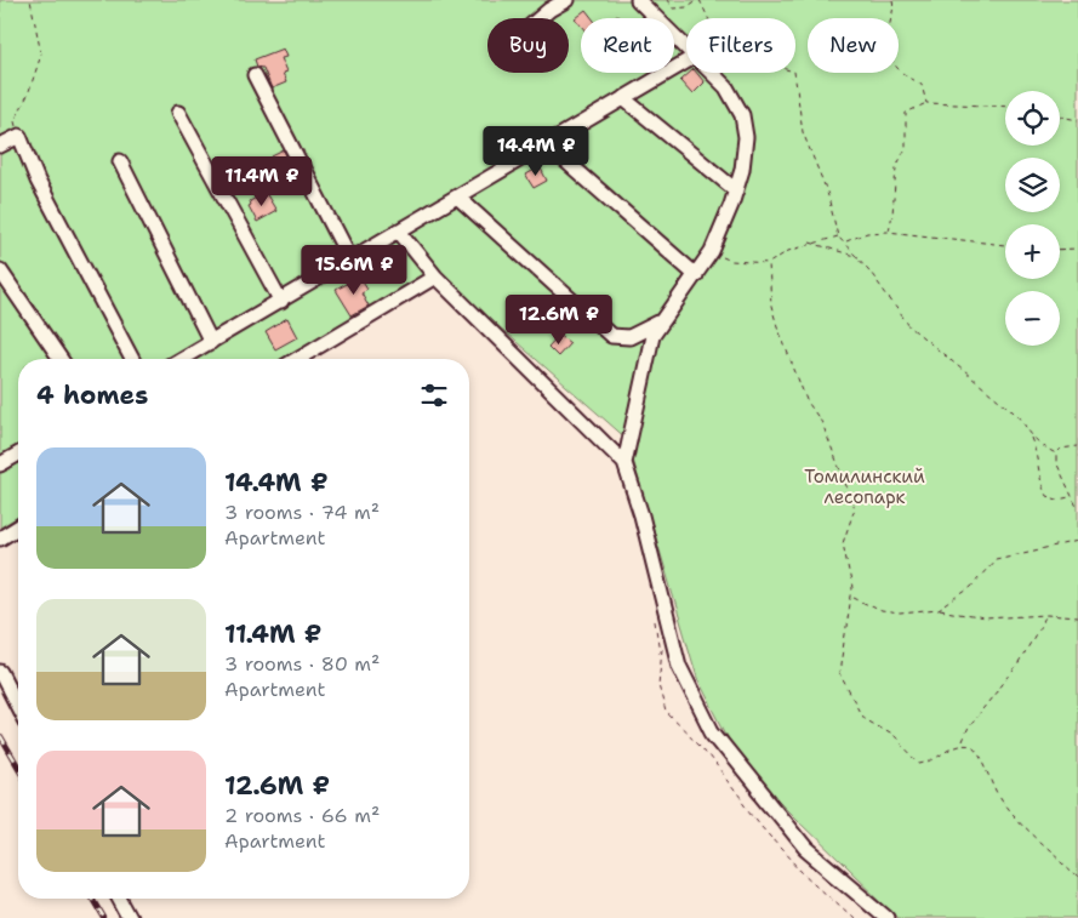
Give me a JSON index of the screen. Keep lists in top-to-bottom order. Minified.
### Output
{"parks":["Томилинский лесопарк"],"page":{"chip":["Buy","Rent","Filters","New"],"map_buttons":["+","−"],"price":["14.4M ₽","11.4M ₽","15.6M ₽","12.6M ₽"],"heading":"4 homes","list":[{"name":"14.4M ₽","note":"3 rooms · 74 m² · Apartment"},{"name":"11.4M ₽","note":"3 rooms · 80 m² · Apartment"},{"name":"12.6M ₽","note":"2 rooms · 66 m² · Apartment"}]}}
